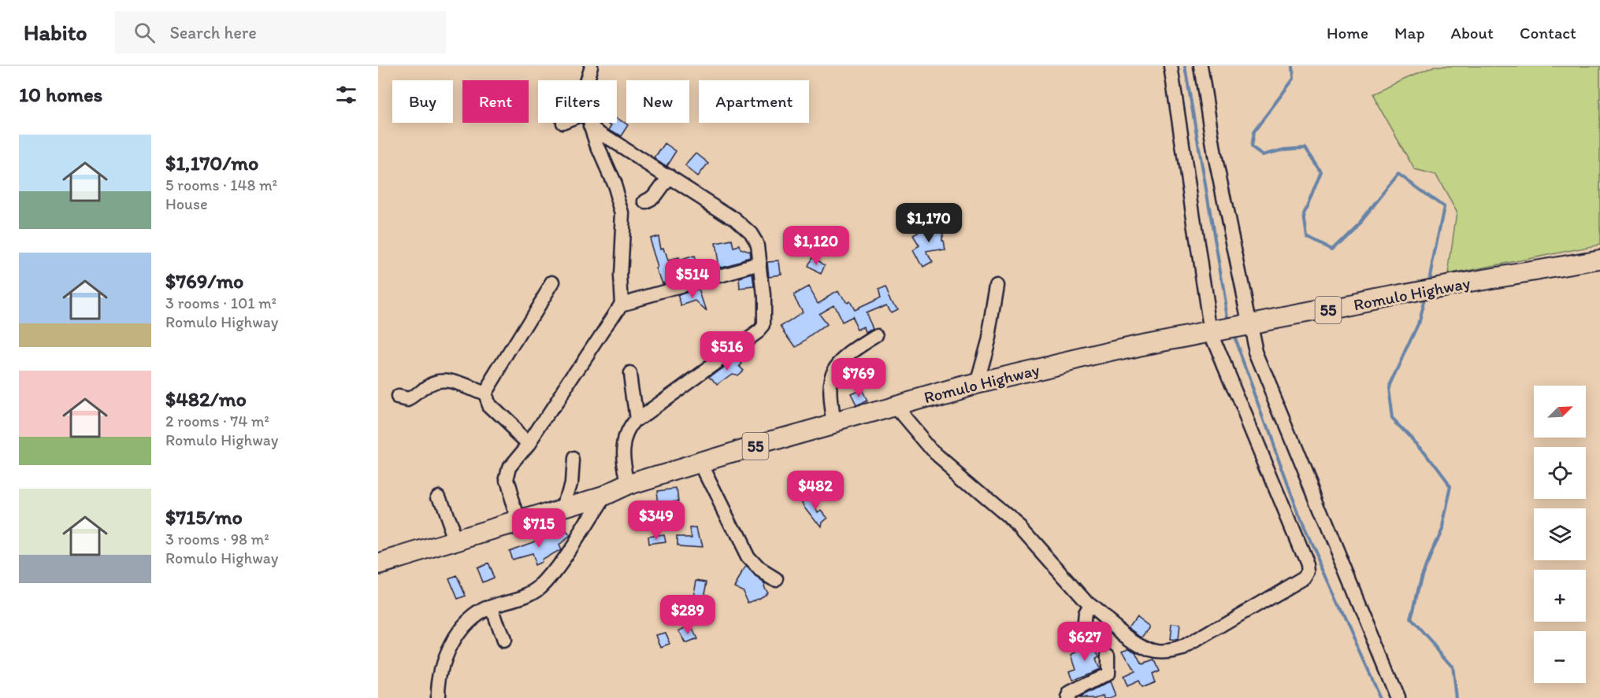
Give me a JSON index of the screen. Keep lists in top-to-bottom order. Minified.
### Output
{"streets":{"highway":["Romulo Highway","55"]},"north":"top right","page":{"header":"Habito","search":"Search here","nav":["Home","Map","About","Contact"],"heading":"10 homes","chip":["Buy","Rent","Filters","New","Apartment"],"list":[{"name":"$1,170/mo","note":"5 rooms · 148 m² · House"},{"name":"$769/mo","note":"3 rooms · 101 m² · Romulo Highway"},{"name":"$482/mo","note":"2 rooms · 74 m² · Romulo Highway"},{"name":"$715/mo","note":"3 rooms · 98 m² · Romulo Highway"}],"price":["$1,170","$1,120","$514","$516","$769","$482","$349","$715","$289","$627"],"map_buttons":["+","−"]}}
